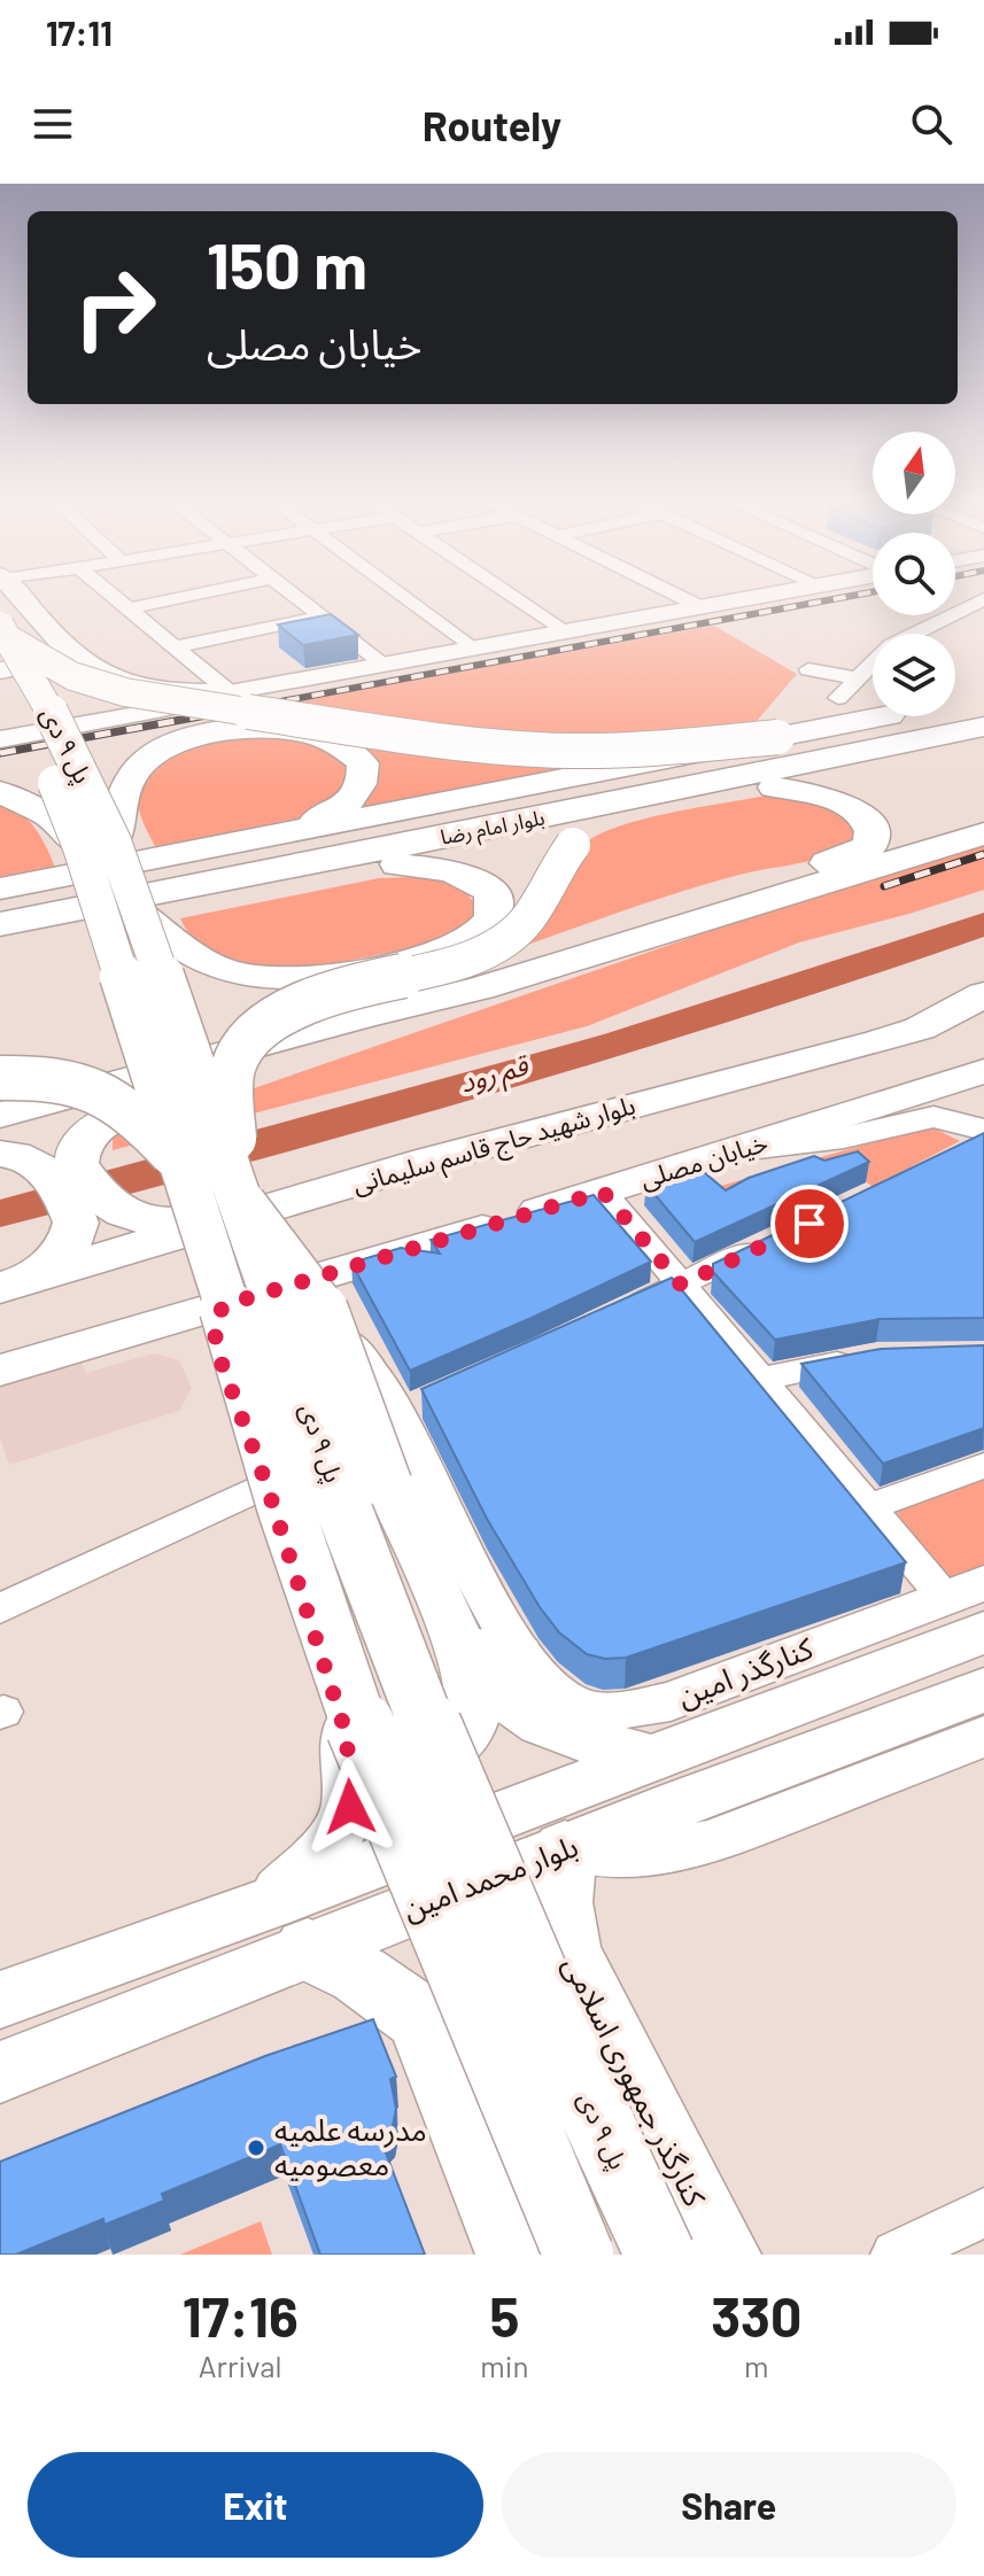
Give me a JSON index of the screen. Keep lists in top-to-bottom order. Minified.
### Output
{"streets":{"main road":["پل ۹ دی","بلوار امام رضا","بلوار شهید حاج قاسم سلیمانی","خیابان مصلی","بلوار محمد امین","کنارگذر جمهوری اسلامی"],"street":["کنارگذر امین"]},"crossings":[["پل ۹ دی","بلوار امام رضا"],["پل ۹ دی","بلوار شهید حاج قاسم سلیمانی"],["خیابان مصلی","کنارگذر امین"],["بلوار محمد امین","کنارگذر جمهوری اسلامی"]],"water":["قم رود"],"places":["مدرسه علمیه معصومیه"],"north":"top","page":{"status":"17:11","header":"Routely","turn":["150 m","خیابان مصلی"],"eta":["17:16","Arrival","5","min","330","m"],"buttons":["Exit","Share"]}}
